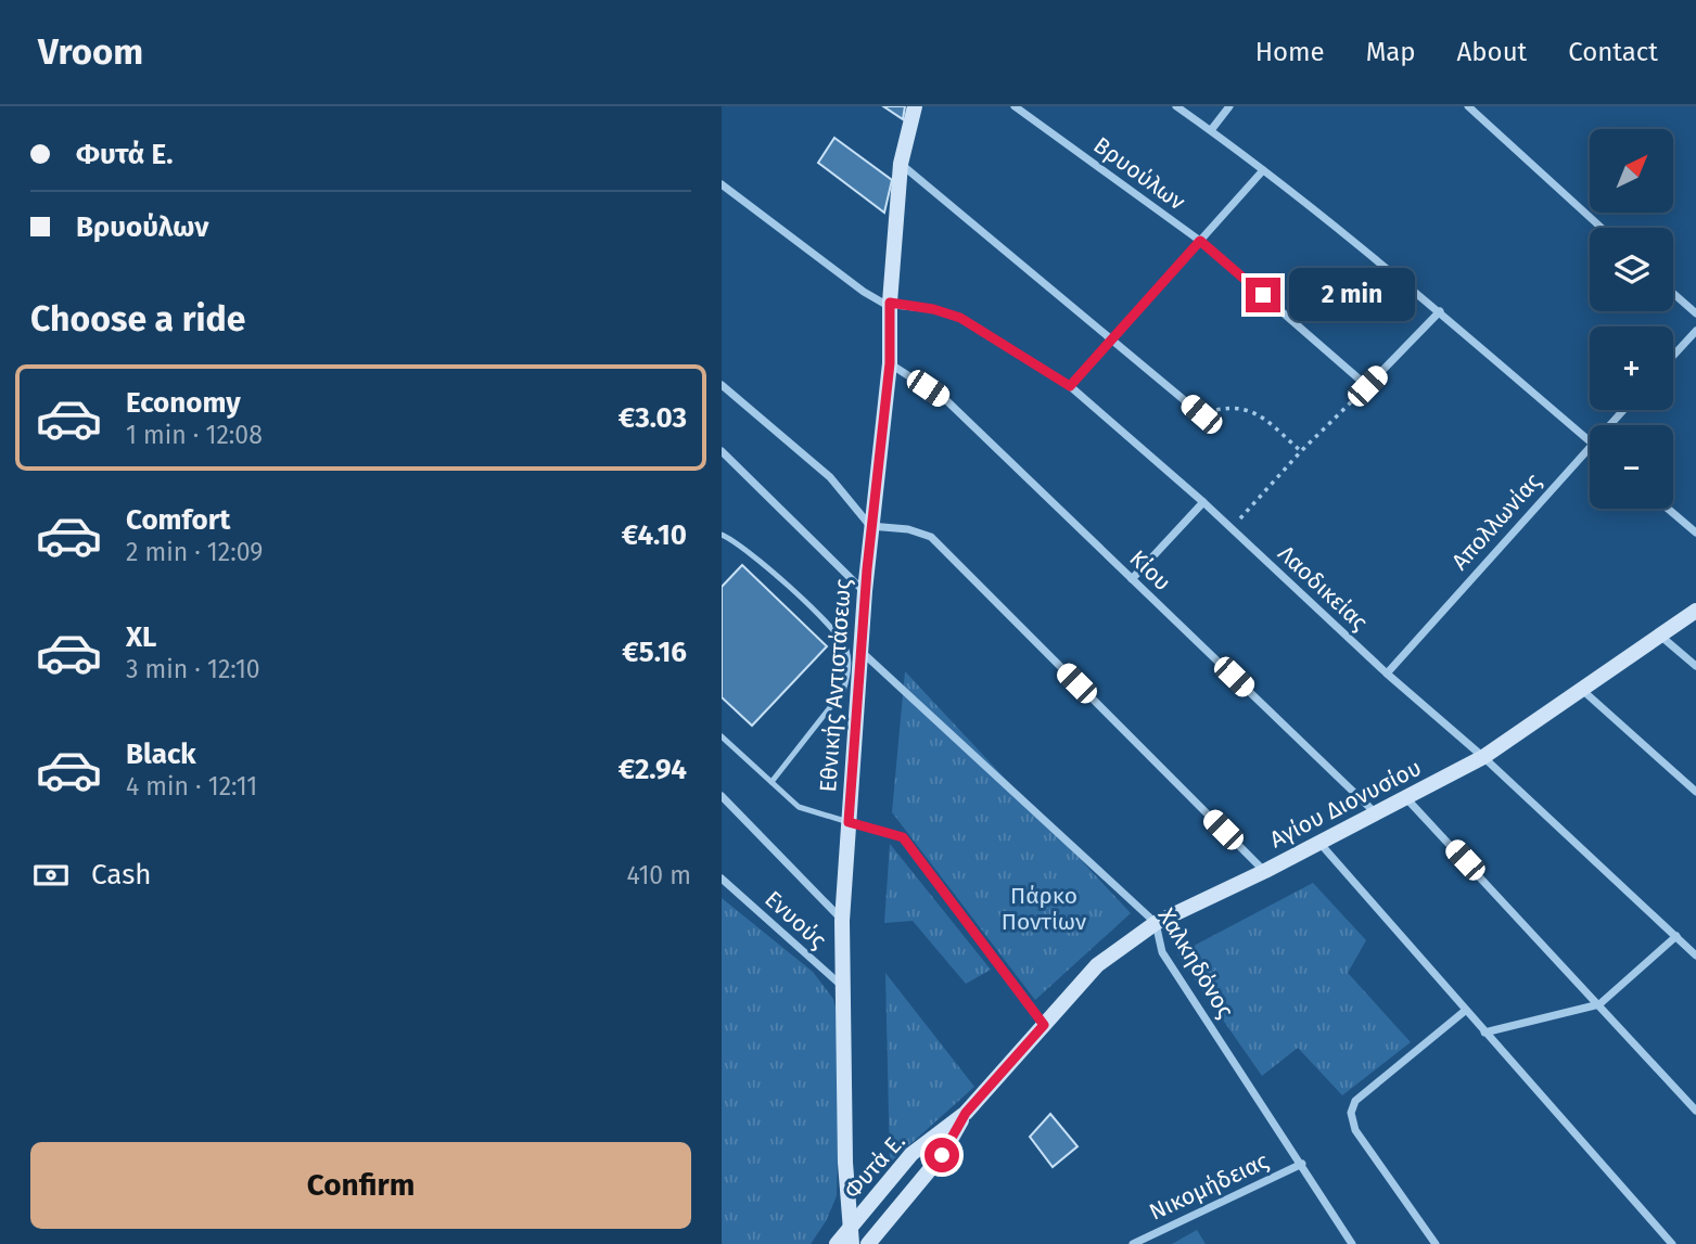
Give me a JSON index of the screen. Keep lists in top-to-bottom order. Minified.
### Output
{"streets":{"street":["Βρυούλων","Απολλωνίας","Κίου","Λαοδικείας","Εθνικής Αντιστάσεως","Αγίου Διονυσίου","Ενυούς","Χαλκηδόνος","Φυτά Ε.","Νικομήδειας"]},"crossings":[["Απολλωνίας","Λαοδικείας"],["Κίου","Εθνικής Αντιστάσεως"],["Κίου","Αγίου Διονυσίου"],["Λαοδικείας","Εθνικής Αντιστάσεως"],["Λαοδικείας","Αγίου Διονυσίου"],["Εθνικής Αντιστάσεως","Ενυούς"],["Εθνικής Αντιστάσεως","Χαλκηδόνος"],["Εθνικής Αντιστάσεως","Φυτά Ε."],["Αγίου Διονυσίου","Χαλκηδόνος"],["Αγίου Διονυσίου","Φυτά Ε."],["Χαλκηδόνος","Νικομήδειας"]],"parks":["Πάρκο Ποντίων"],"north":"top right","page":{"header":"Vroom","nav":["Home","Map","About","Contact"],"banner":["Φυτά Ε.","Βρυούλων"],"map_buttons":["+","−"],"bubble":"2 min","heading":"Choose a ride","list":[{"name":"Economy","note":"1 min · 12:08","value":"€3.03"},{"name":"Comfort","note":"2 min · 12:09","value":"€4.10"},{"name":"XL","note":"3 min · 12:10","value":"€5.16"},{"name":"Black","note":"4 min · 12:11","value":"€2.94"}],"pay":["Cash","410 m"],"buttons":"Confirm"}}
